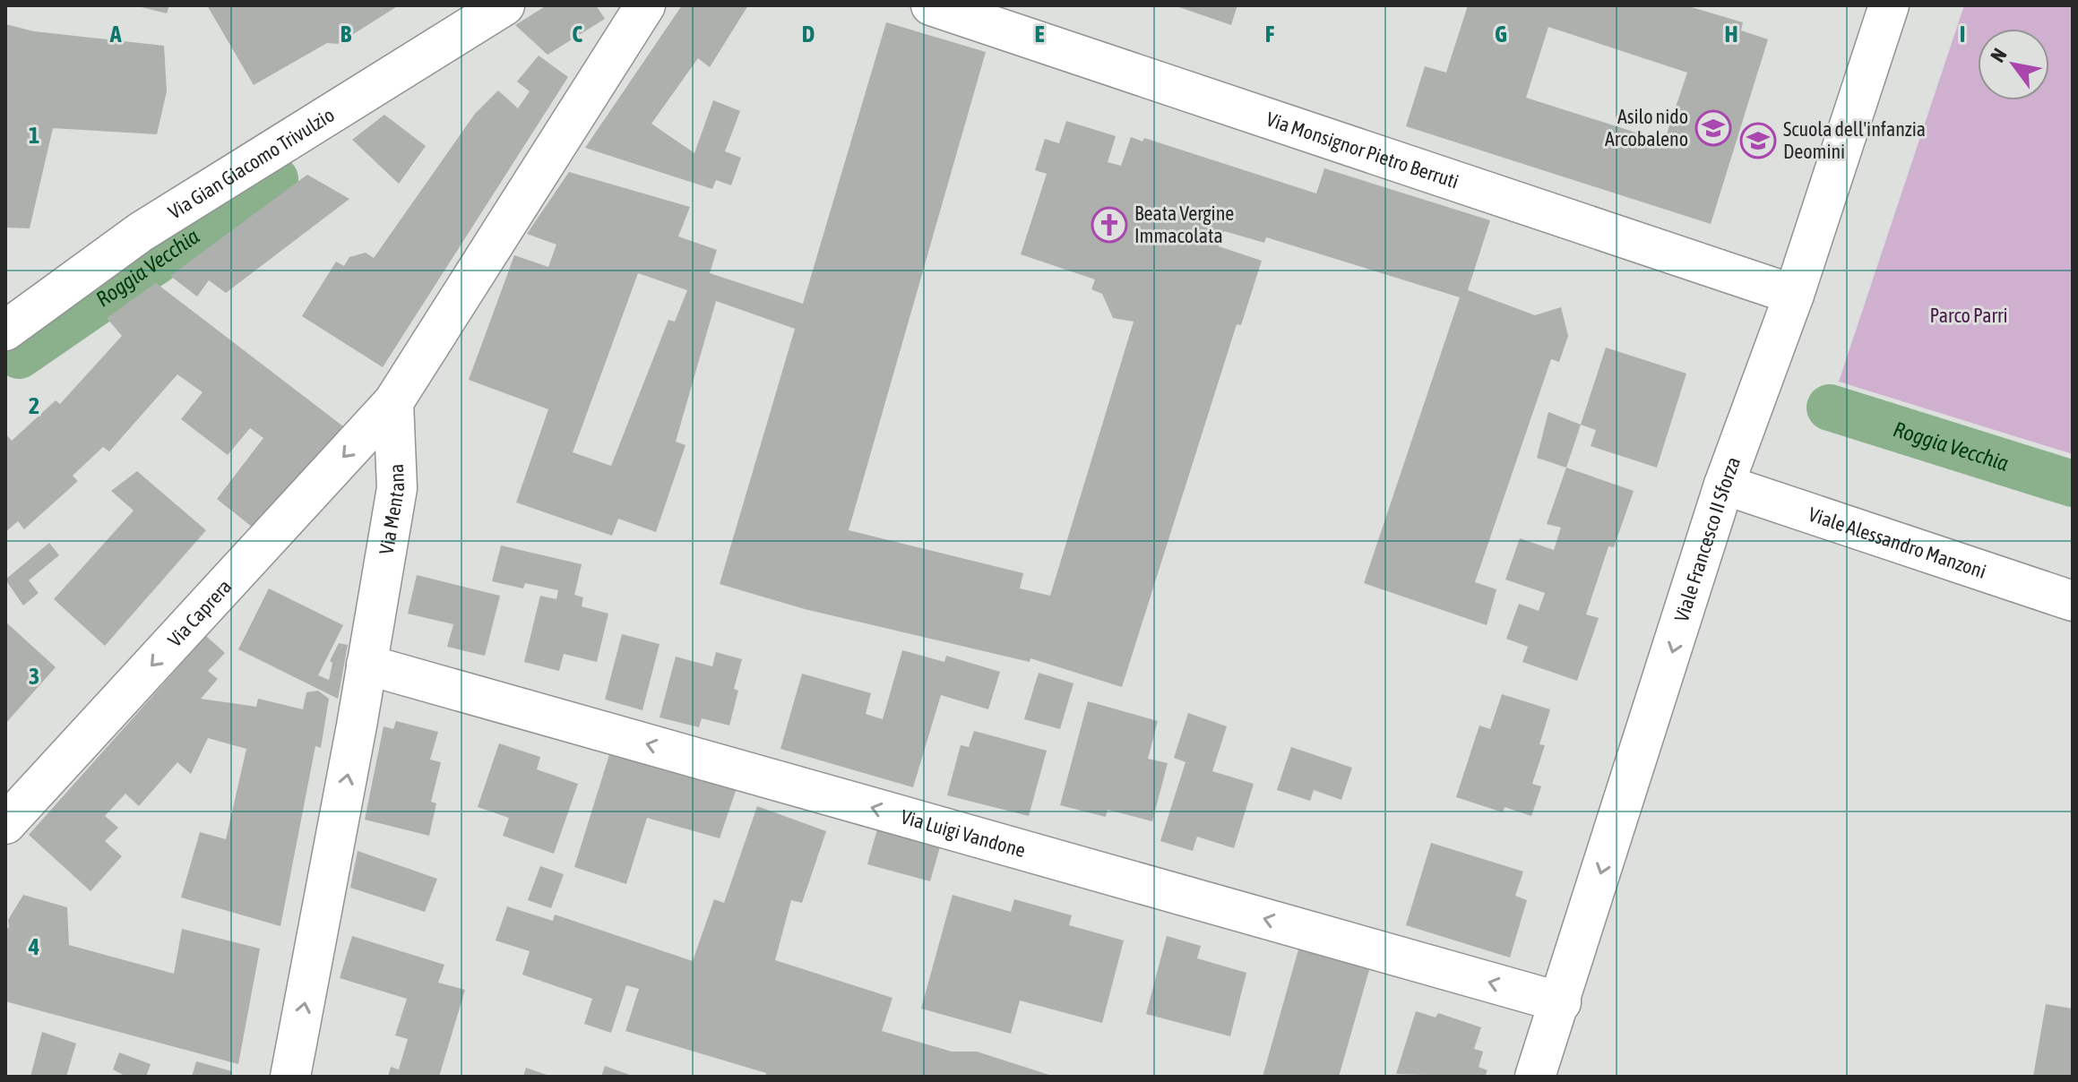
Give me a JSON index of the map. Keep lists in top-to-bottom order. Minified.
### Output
{"streets":{"street":["Via Monsignor Pietro Berruti","Via Gian Giacomo Trivulzio","Via Mentana","Viale Francesco II Sforza","Viale Alessandro Manzoni","Via Caprera","Via Luigi Vandone"]},"crossings":[["Via Monsignor Pietro Berruti","Viale Francesco II Sforza"],["Via Mentana","Via Caprera"],["Via Mentana","Via Luigi Vandone"],["Viale Francesco II Sforza","Viale Alessandro Manzoni"],["Viale Francesco II Sforza","Via Luigi Vandone"]],"one_way":["Via Mentana","Viale Francesco II Sforza","Via Caprera","Via Luigi Vandone"],"water":["Roggia Vecchia"],"parks":["Parco Parri"],"places":{"school or university":["Asilo nido Arcobaleno","Scuola dell'infanzia Deomini"],"church":["Beata Vergine Immacolata"]},"north":"top left","grid":{"columns":["A","B","C","D","E","F","G","H","I"],"rows":["1","2","3","4"]}}
